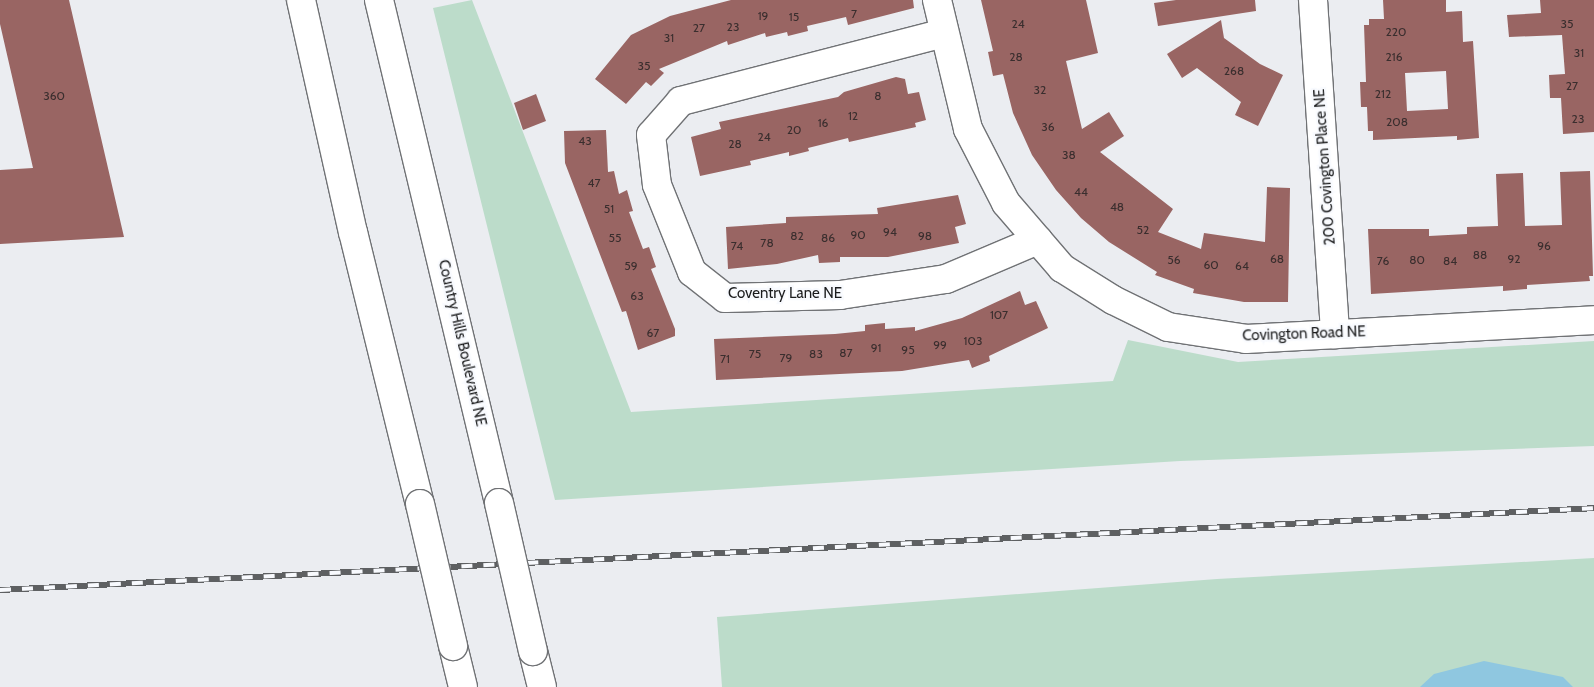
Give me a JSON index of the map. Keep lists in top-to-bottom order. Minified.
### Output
{"streets":{"street":["200 Covington Place NE","Coventry Lane NE","Covington Road NE","Country Hills Boulevard NE"]},"crossings":[["200 Covington Place NE","Covington Road NE"],["Coventry Lane NE","Covington Road NE"]],"house_numbers":["7","19","15","24","35","23","27","220","31","31","28","216","35","268","27","32","212","360","8","12","23","208","16","36","20","24","43","28","38","47","44","48","51","52","94","90","82","98","55","86","78","74","96","88","68","92","56","80","76","84","60","59","64","63","107","67","103","99","91","95","87","75","83","79","71"]}
